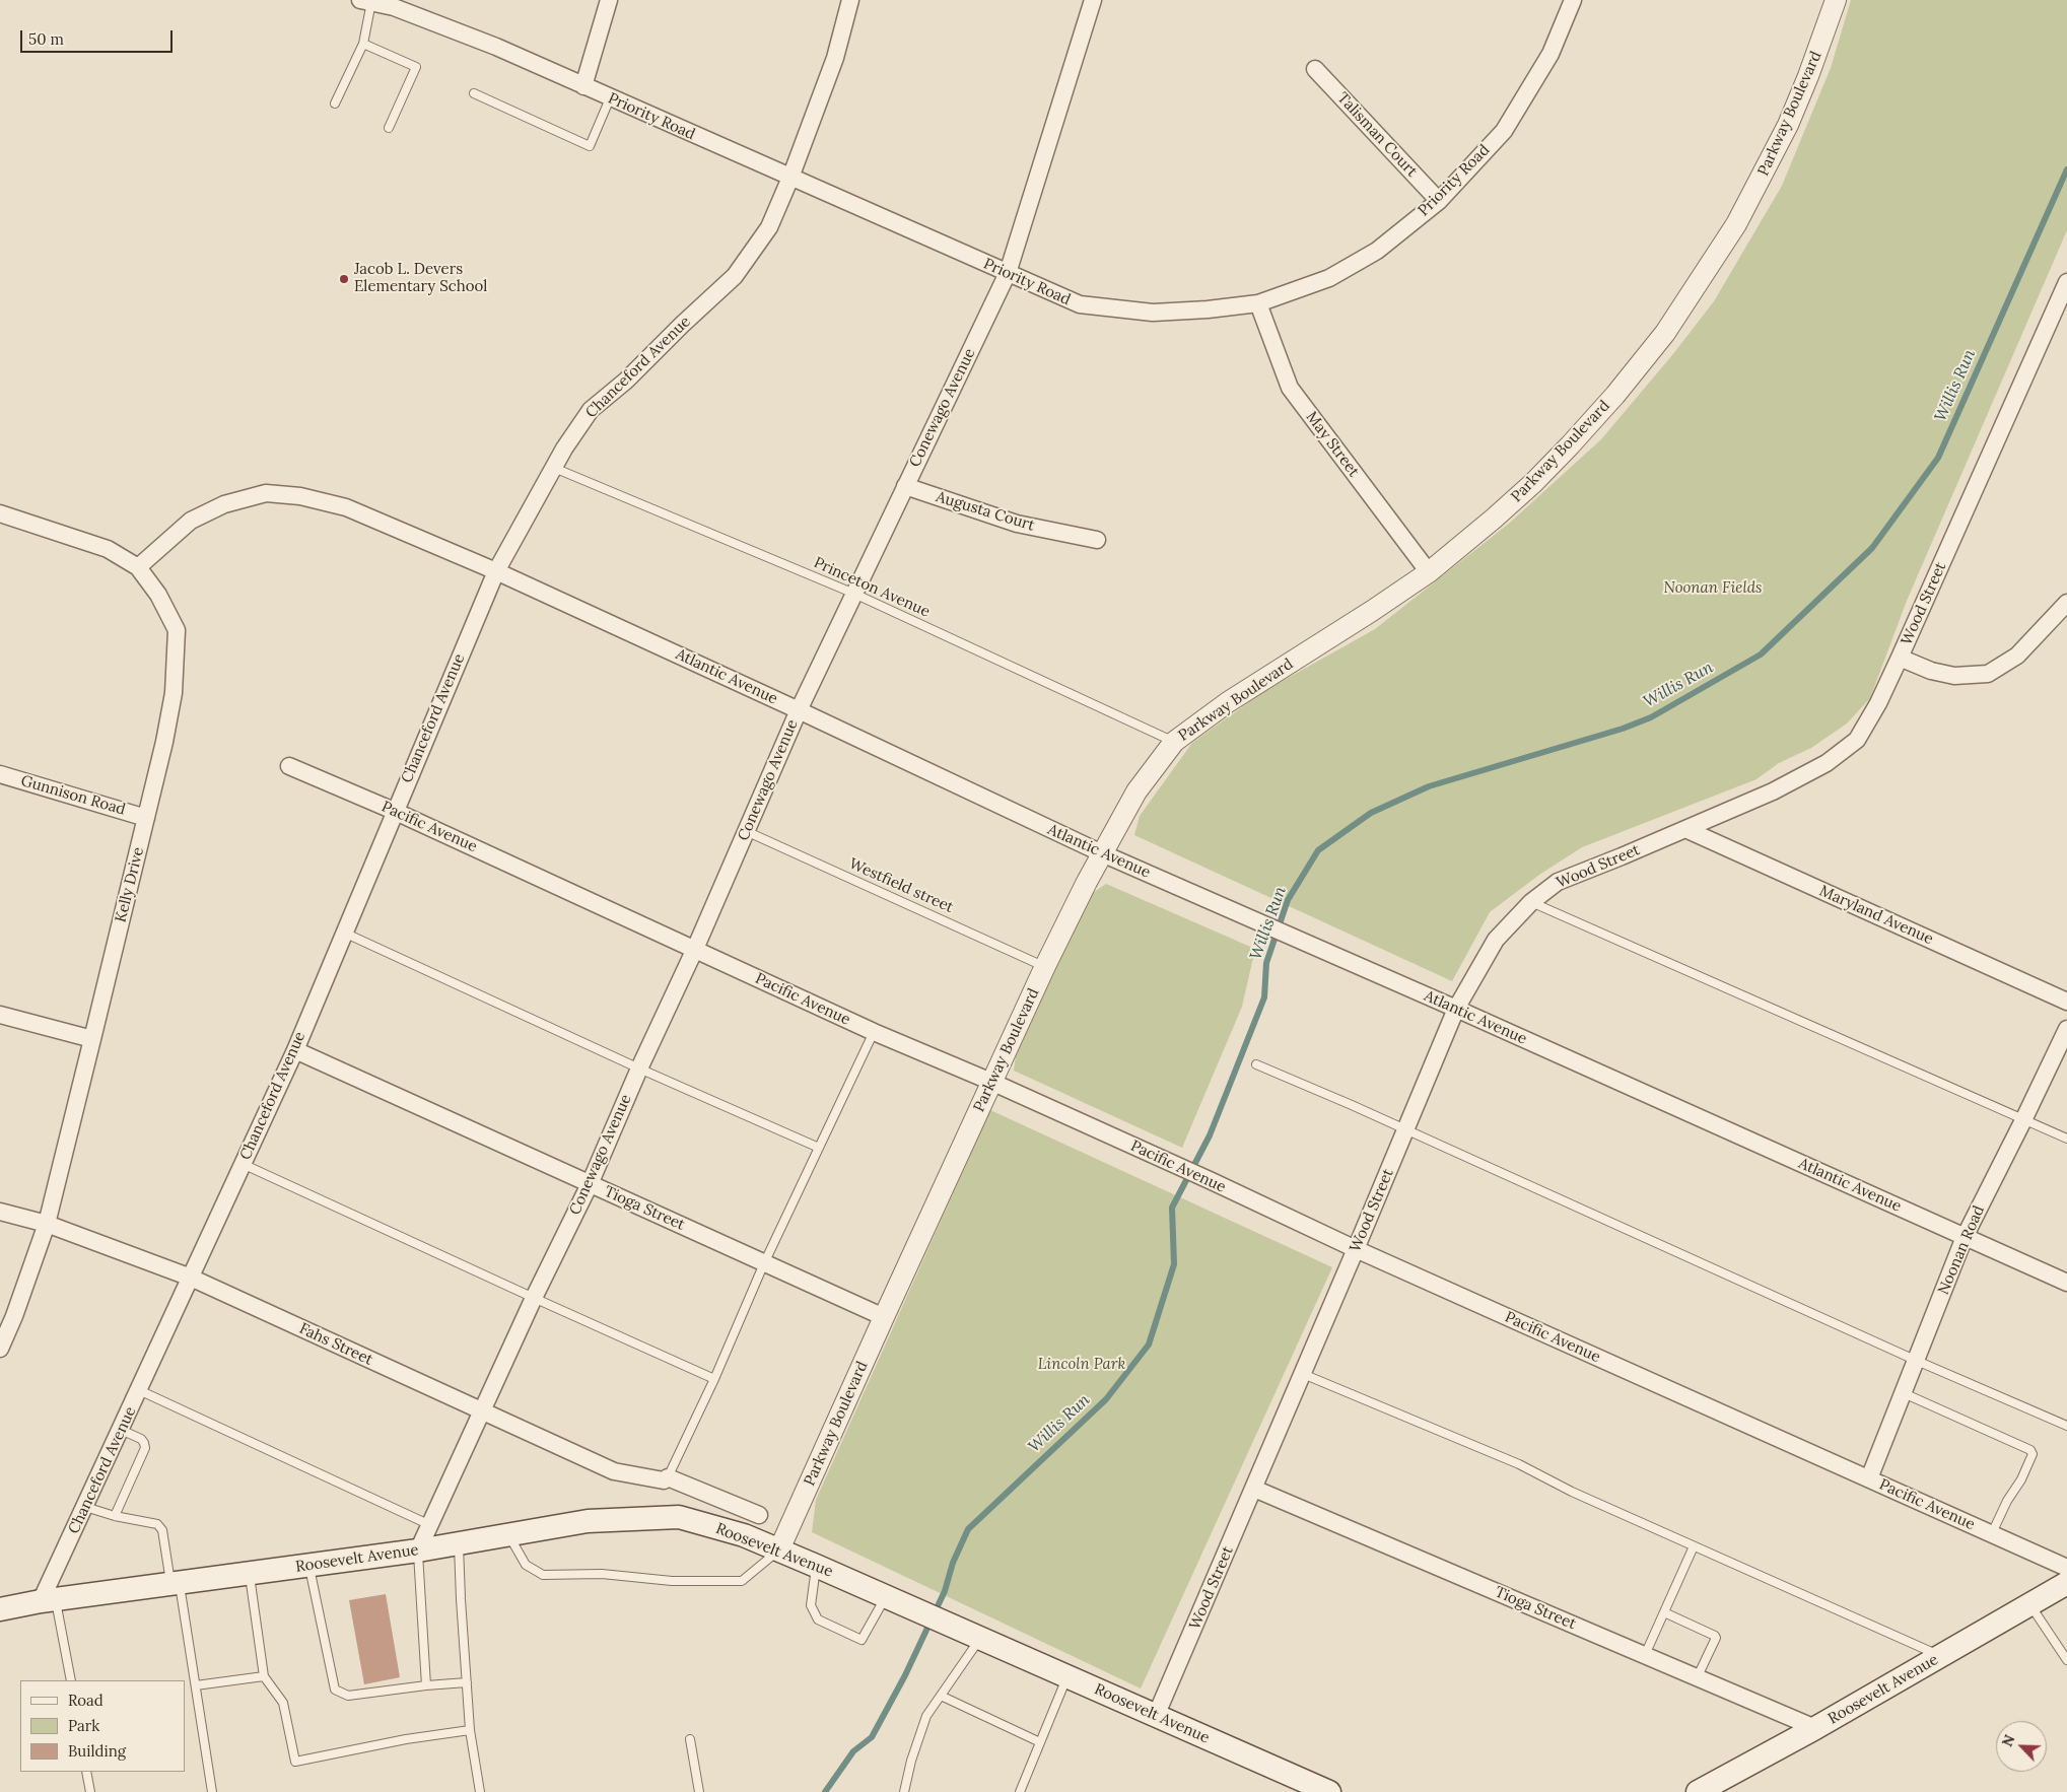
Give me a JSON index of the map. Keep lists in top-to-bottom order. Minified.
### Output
{"streets":{"main road":["Roosevelt Avenue"],"street":["Parkway Boulevard","Priority Road","Talisman Court","Chanceford Avenue","Conewago Avenue","May Street","Augusta Court","Wood Street","Atlantic Avenue","Gunnison Road","Pacific Avenue","Kelly Drive","Maryland Avenue","Tioga Street","Noonan Road","Fahs Street"],"lane":["Princeton Avenue","Westfield street"]},"crossings":[["Parkway Boulevard","May Street"],["Parkway Boulevard","Princeton Avenue"],["Parkway Boulevard","Atlantic Avenue"],["Parkway Boulevard","Pacific Avenue"],["Parkway Boulevard","Westfield street"],["Parkway Boulevard","Tioga Street"],["Parkway Boulevard","Roosevelt Avenue"],["Priority Road","Talisman Court"],["Priority Road","Chanceford Avenue"],["Priority Road","Conewago Avenue"],["Priority Road","May Street"],["Chanceford Avenue","Princeton Avenue"],["Chanceford Avenue","Atlantic Avenue"],["Chanceford Avenue","Pacific Avenue"],["Chanceford Avenue","Tioga Street"],["Chanceford Avenue","Fahs Street"],["Chanceford Avenue","Roosevelt Avenue"],["Conewago Avenue","Augusta Court"],["Conewago Avenue","Princeton Avenue"],["Conewago Avenue","Atlantic Avenue"],["Conewago Avenue","Pacific Avenue"],["Conewago Avenue","Westfield street"],["Conewago Avenue","Tioga Street"],["Conewago Avenue","Fahs Street"],["Conewago Avenue","Roosevelt Avenue"],["Wood Street","Atlantic Avenue"],["Wood Street","Pacific Avenue"],["Wood Street","Maryland Avenue"],["Wood Street","Tioga Street"],["Wood Street","Roosevelt Avenue"],["Atlantic Avenue","Kelly Drive"],["Atlantic Avenue","Noonan Road"],["Gunnison Road","Kelly Drive"],["Pacific Avenue","Noonan Road"],["Kelly Drive","Fahs Street"],["Tioga Street","Roosevelt Avenue"]],"water":["Willis Run"],"parks":["Noonan Fields","Lincoln Park"],"places":["Jacob L. Devers Elementary School"],"legend":["Road","Park","Building"],"scale_bar":"50 m","north":"top left"}
